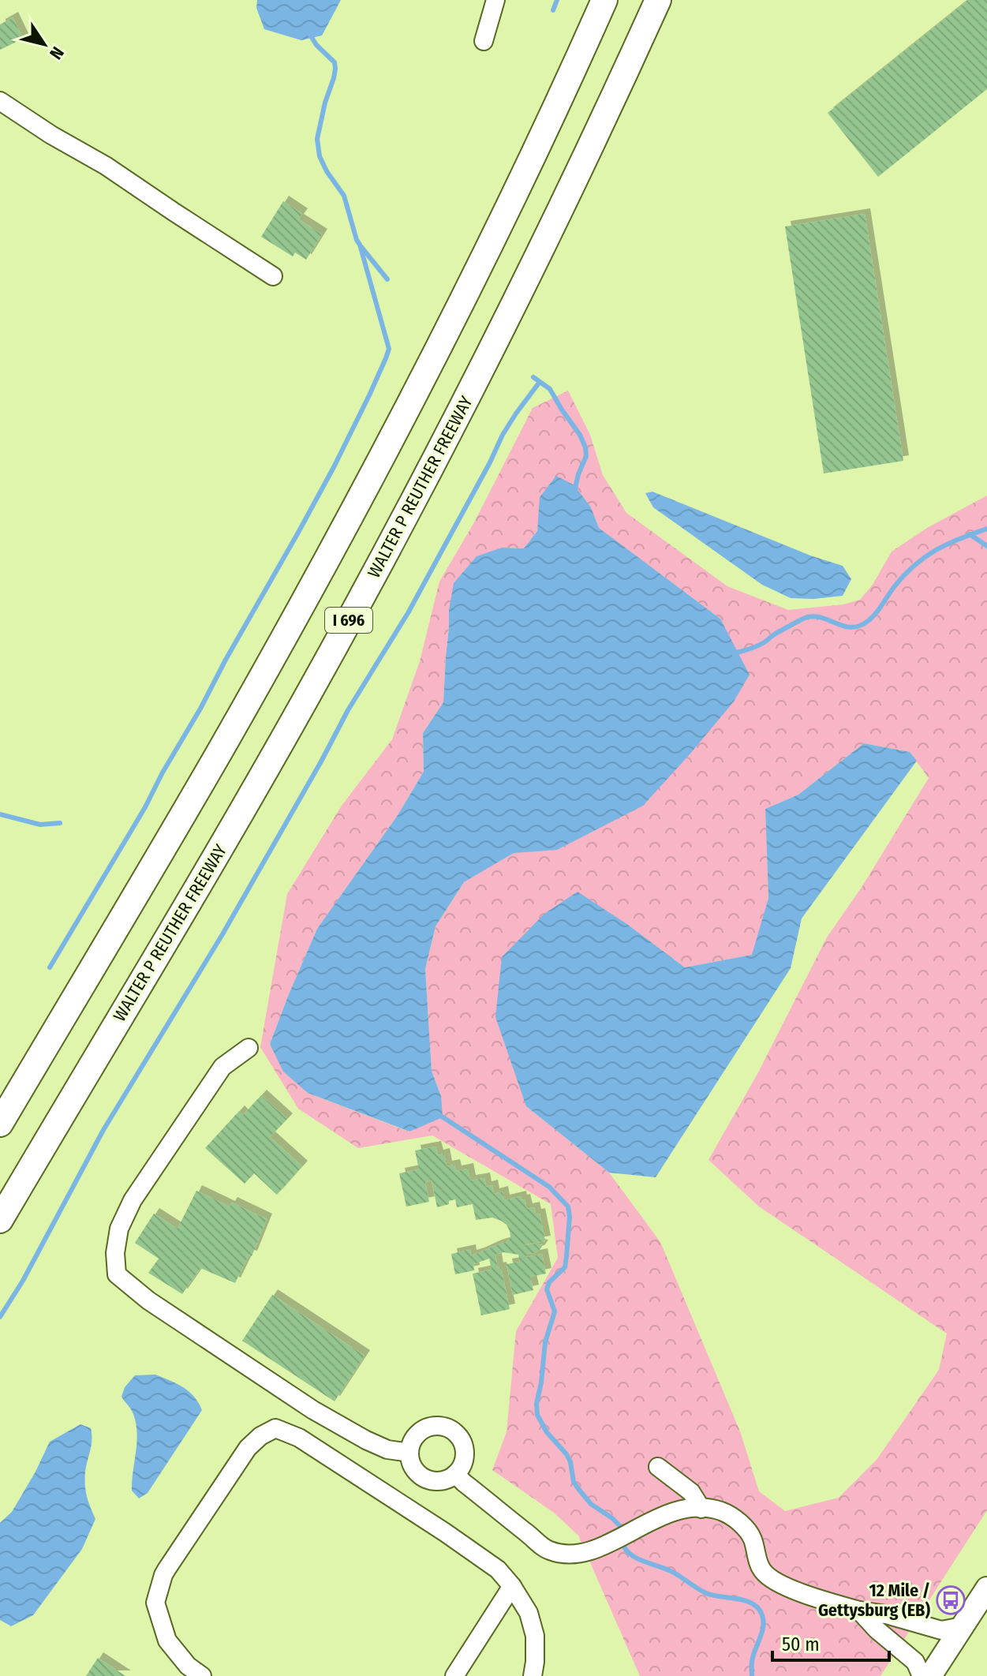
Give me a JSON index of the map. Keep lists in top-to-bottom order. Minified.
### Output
{"streets":{"highway":["WALTER P REUTHER FREEWAY","I 696"]},"places":{"bus stop":["12 Mile / Gettysburg (EB)"]},"scale_bar":"50 m","north":"bottom right"}
